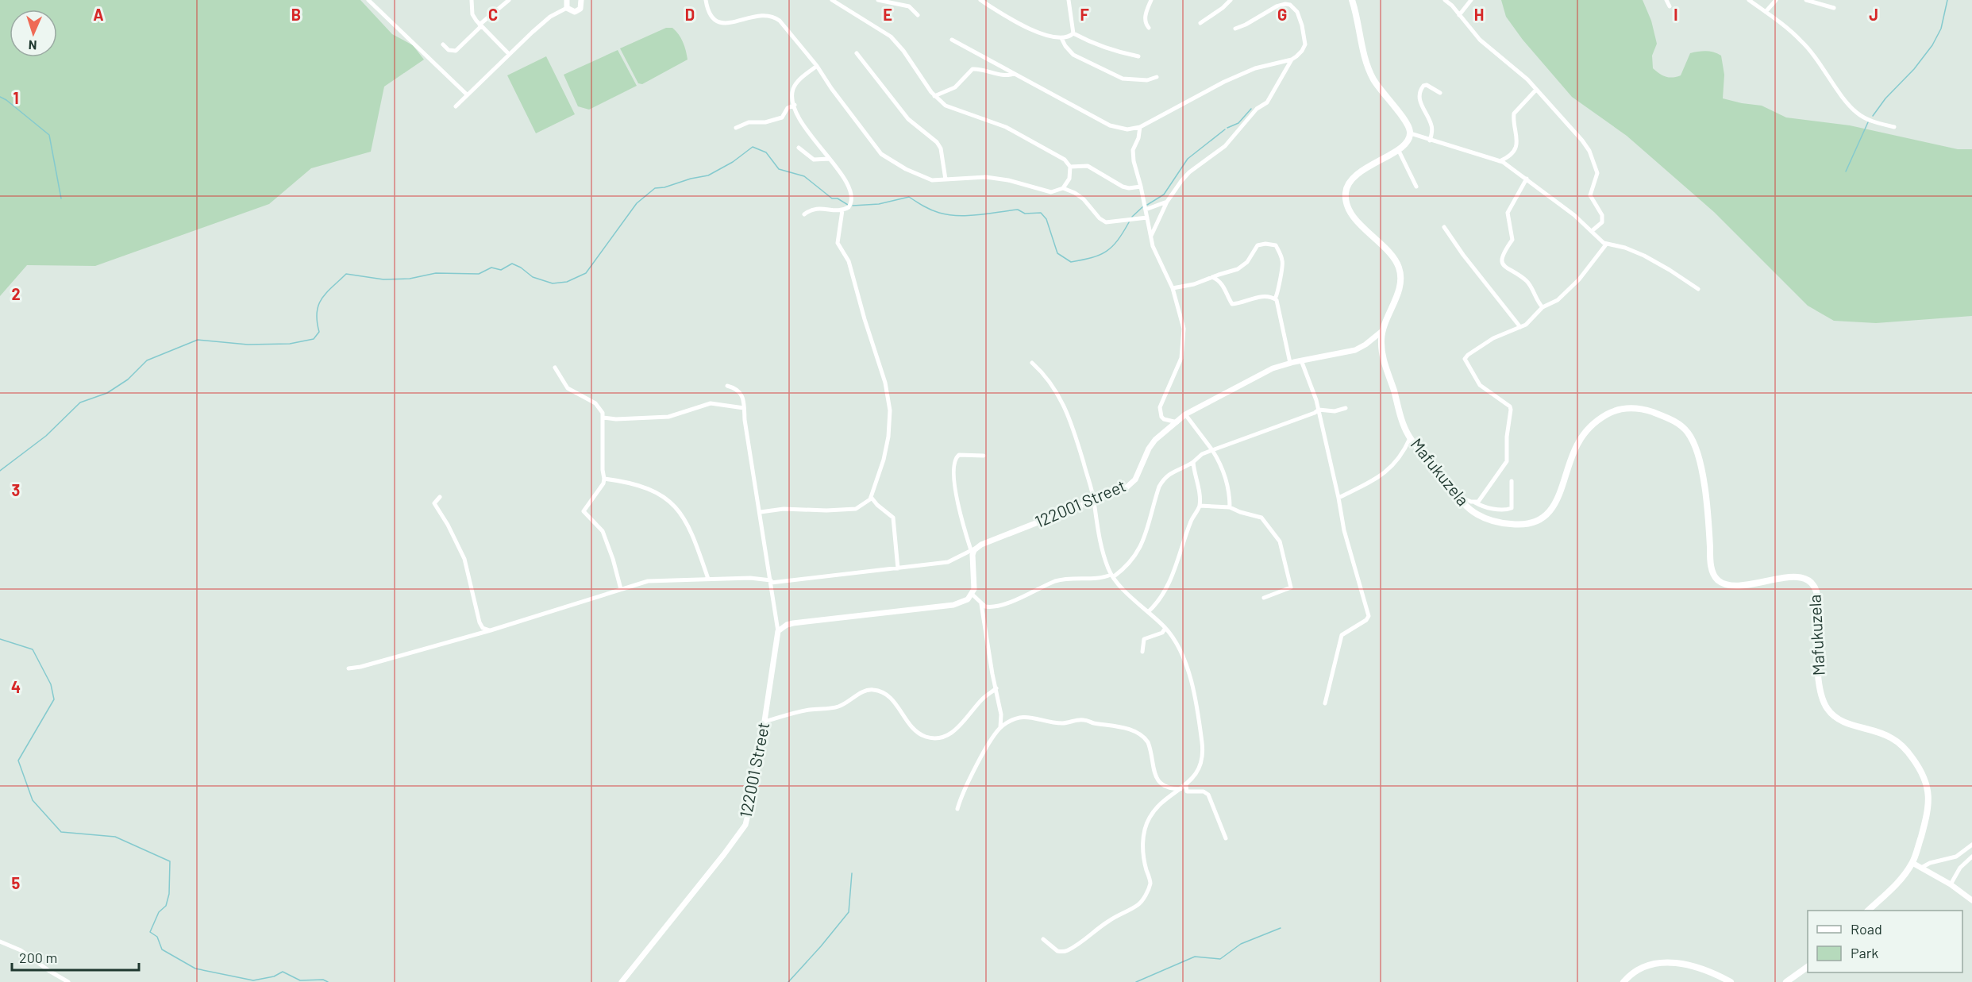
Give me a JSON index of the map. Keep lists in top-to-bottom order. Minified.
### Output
{"streets":{"main road":["Mafukuzela"],"street":["122001 Street"]},"crossings":[["Mafukuzela","122001 Street"]],"legend":["Road","Park"],"scale_bar":"200 m","north":"bottom","grid":{"columns":["A","B","C","D","E","F","G","H","I","J"],"rows":["1","2","3","4","5"]}}
